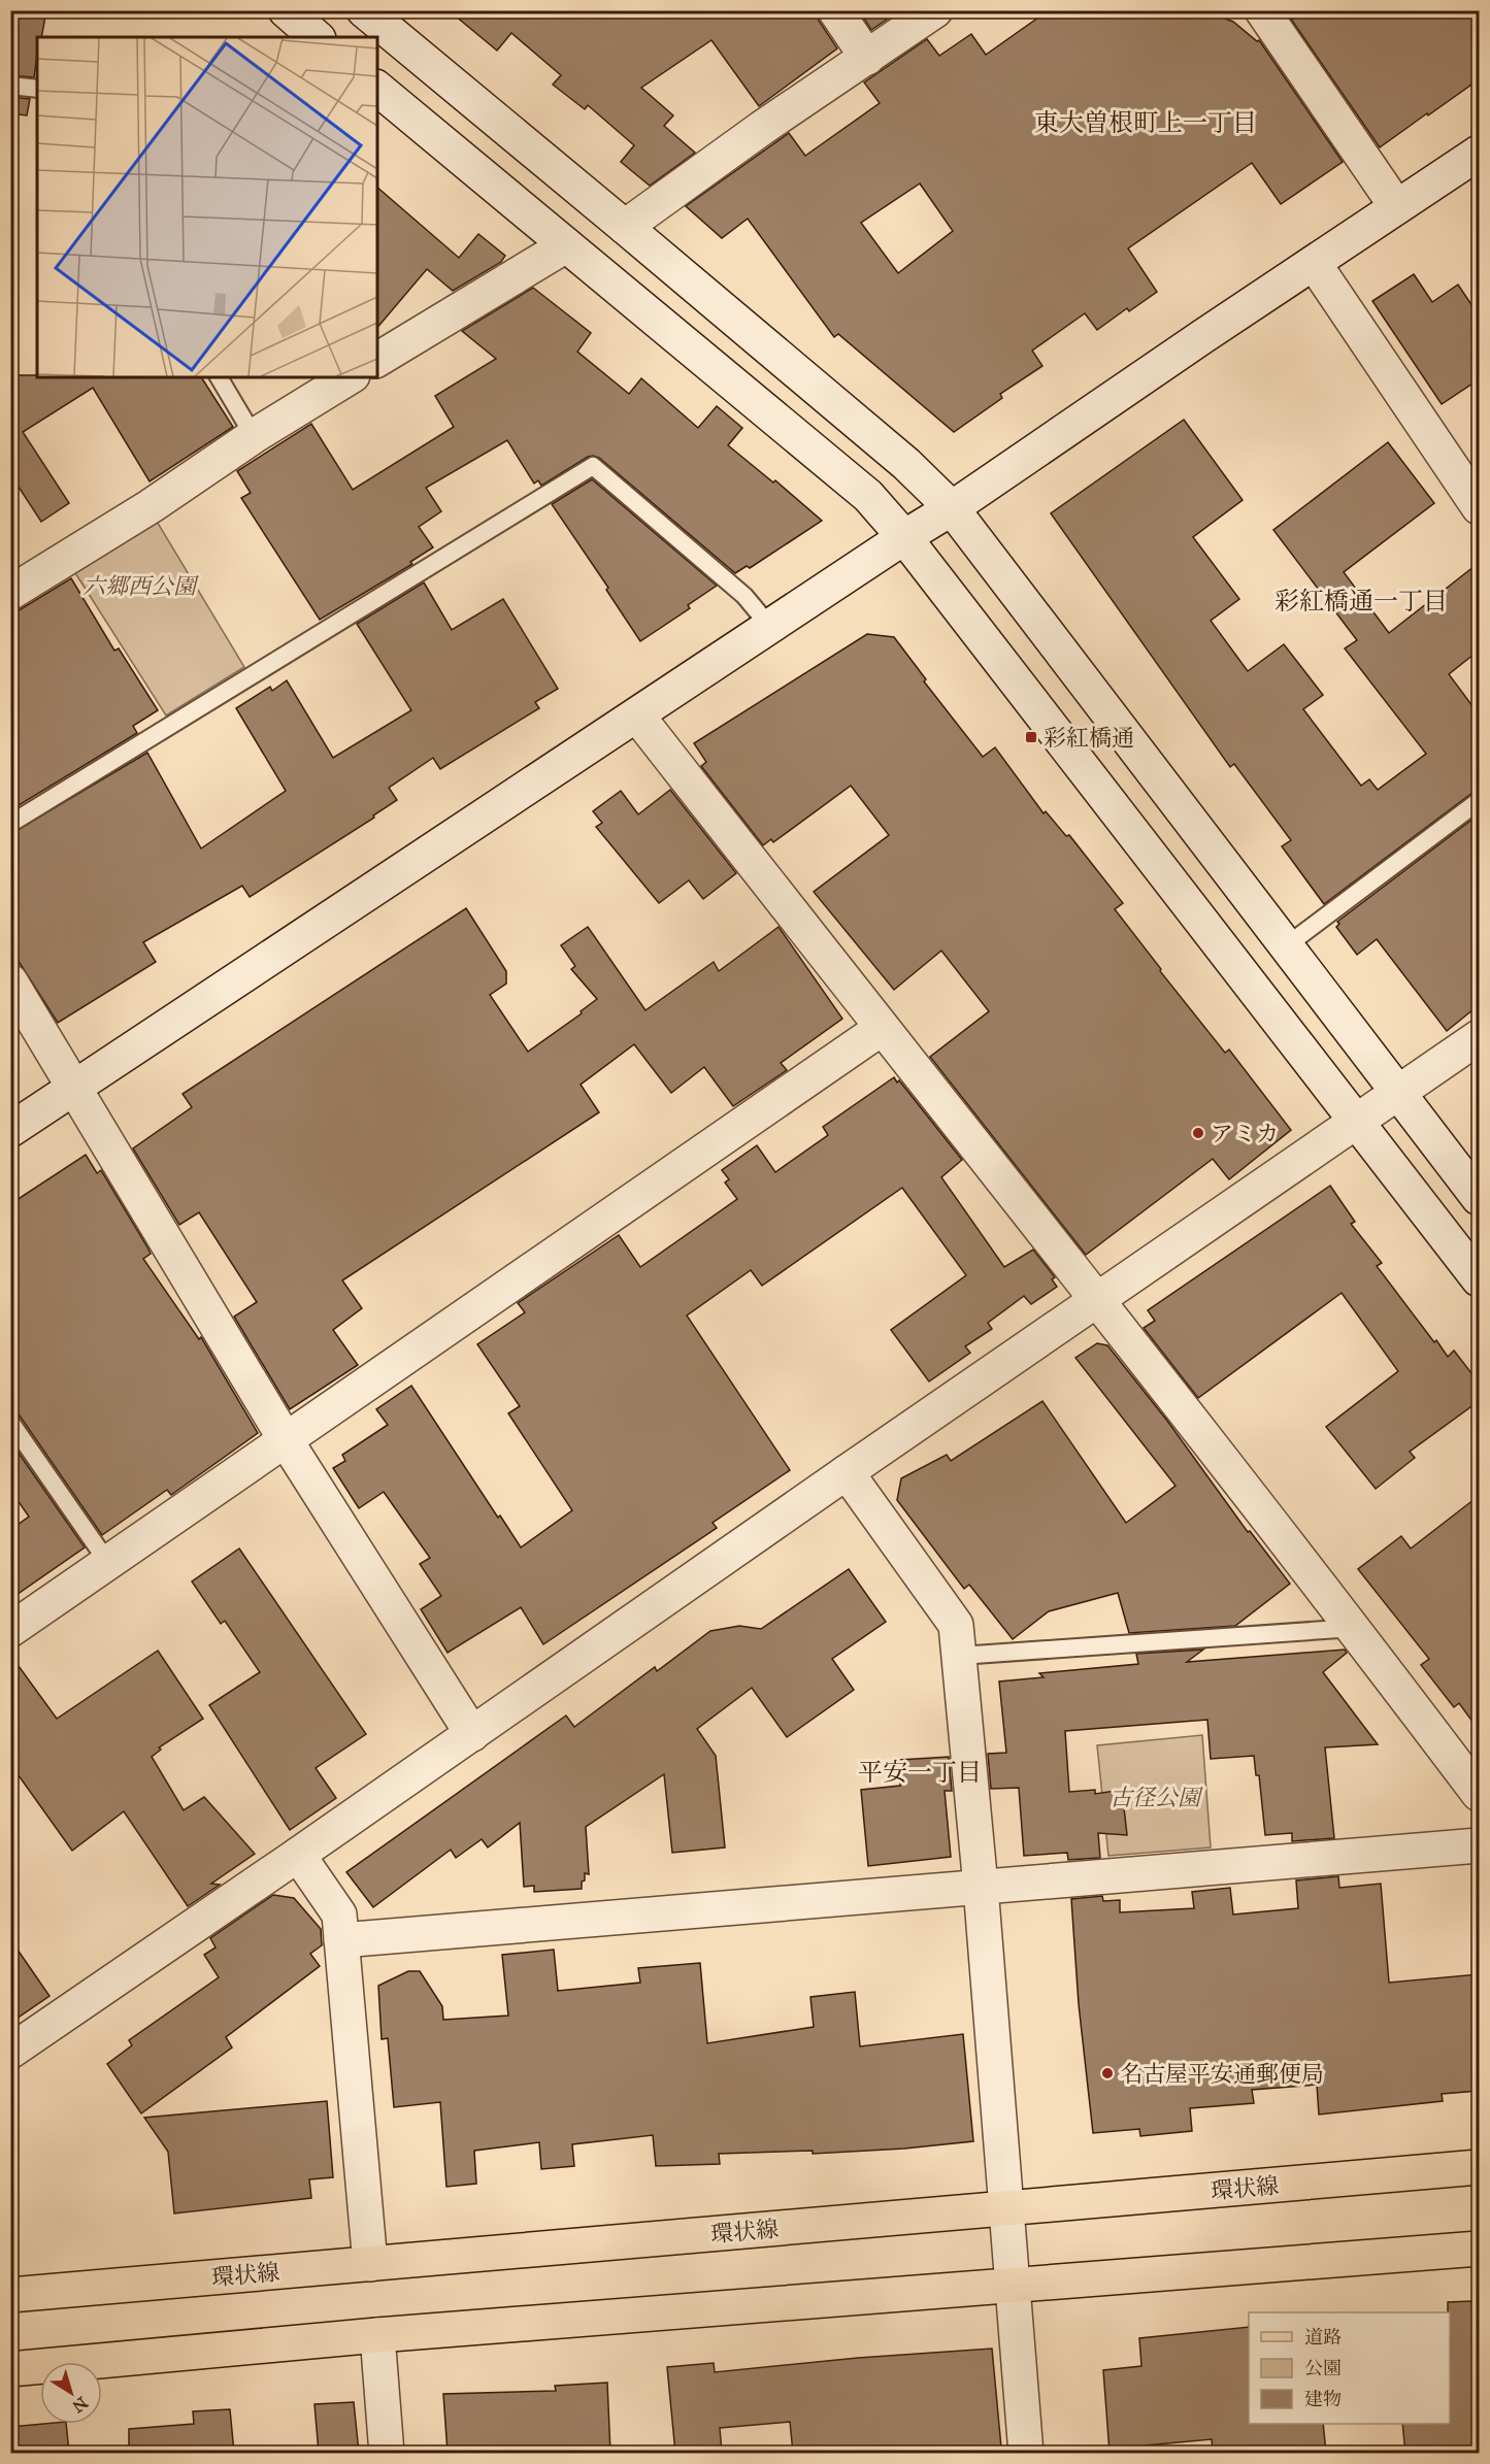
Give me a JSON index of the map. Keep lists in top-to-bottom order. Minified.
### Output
{"streets":{"main road":["環状線"]},"districts":["東大曽根町上一丁目","彩紅橋通一丁目","平安一丁目"],"parks":["六郷西公園","古径公園"],"places":{"transit":["彩紅橋通"],"other":["アミカ","名古屋平安通郵便局"]},"legend":["道路","公園","建物"],"north":"bottom right"}
